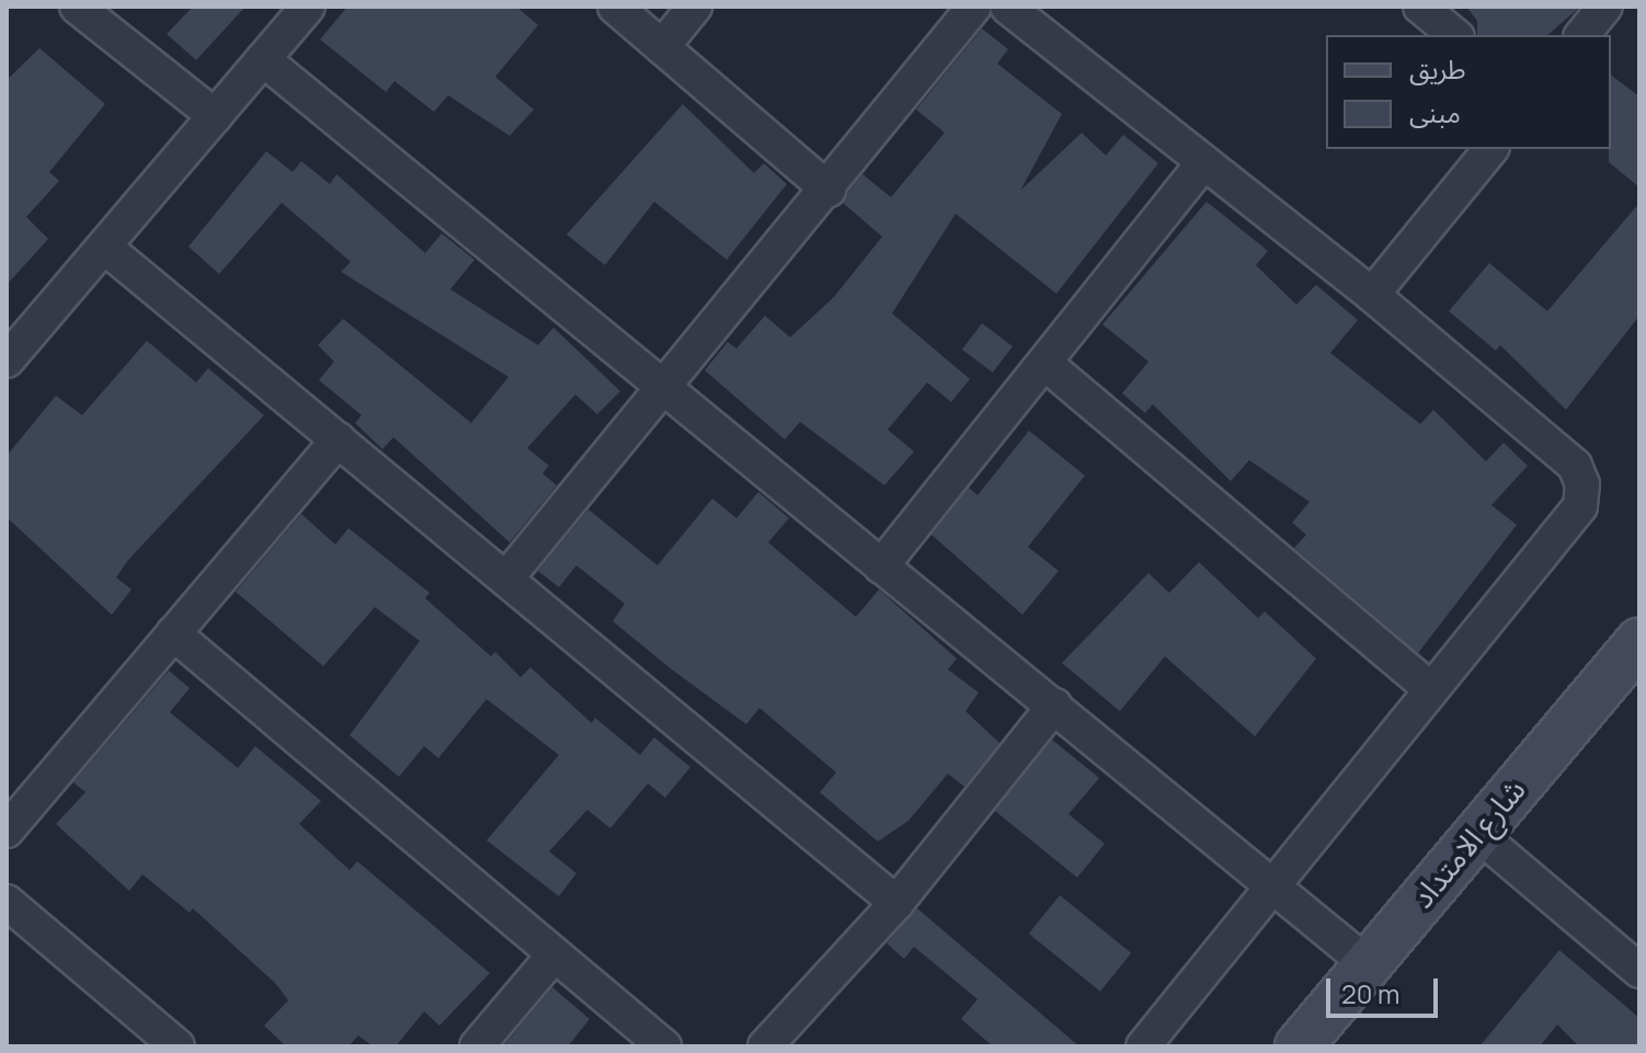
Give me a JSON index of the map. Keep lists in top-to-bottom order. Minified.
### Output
{"streets":{"street":["شارع الامتداد"]},"legend":["طريق","مبنى"],"scale_bar":"20 m"}
